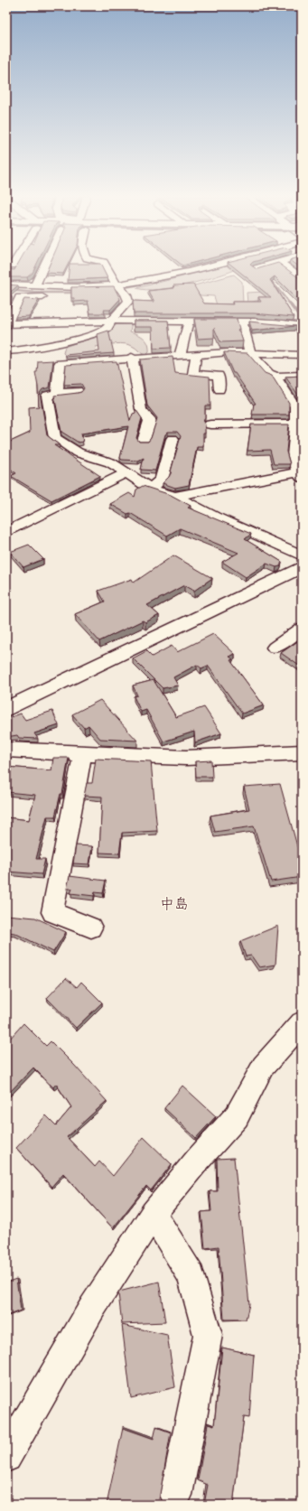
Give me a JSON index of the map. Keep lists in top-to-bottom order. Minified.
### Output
{"districts":["中島"]}
